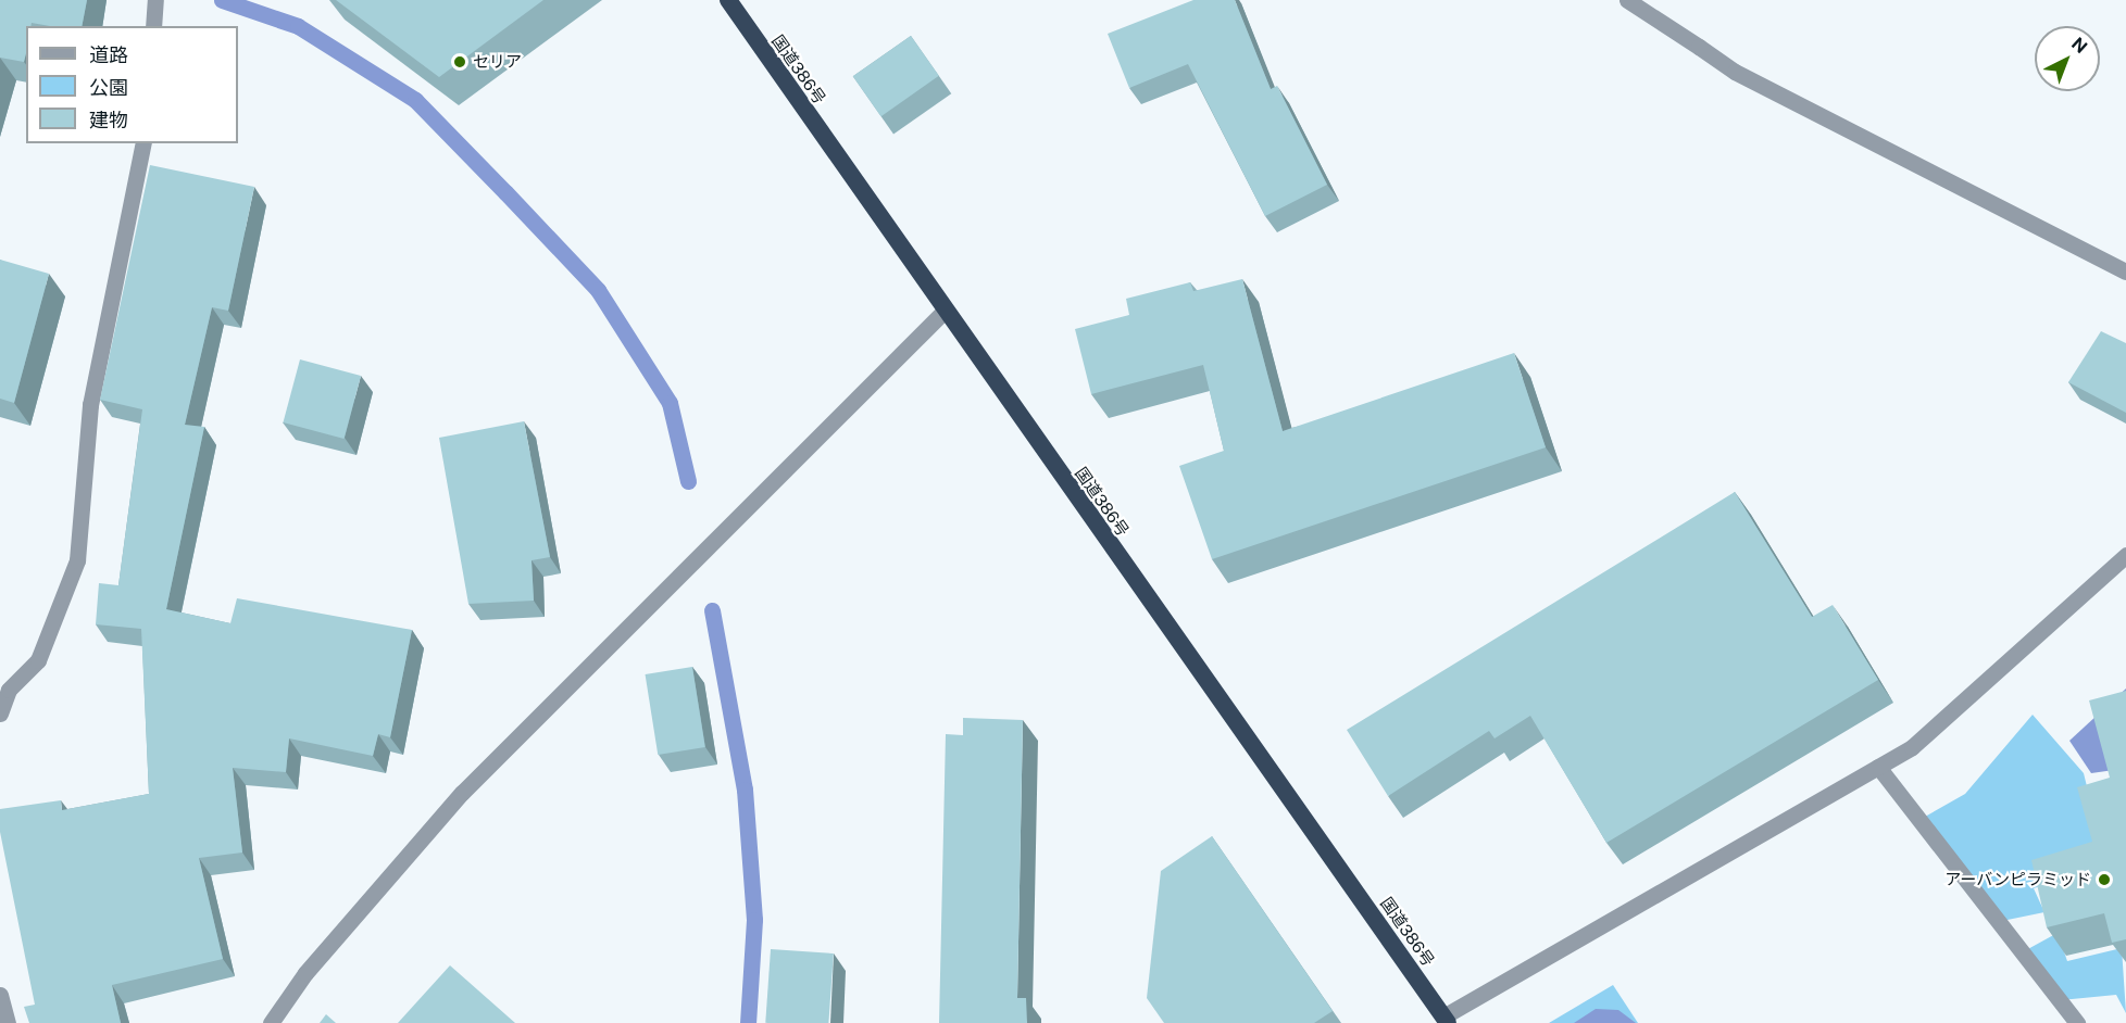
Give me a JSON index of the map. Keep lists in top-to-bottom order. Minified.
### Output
{"streets":{"highway":["国道386号"]},"places":["セリア","アーバンピラミッド"],"legend":["道路","公園","建物"],"north":"top right"}
